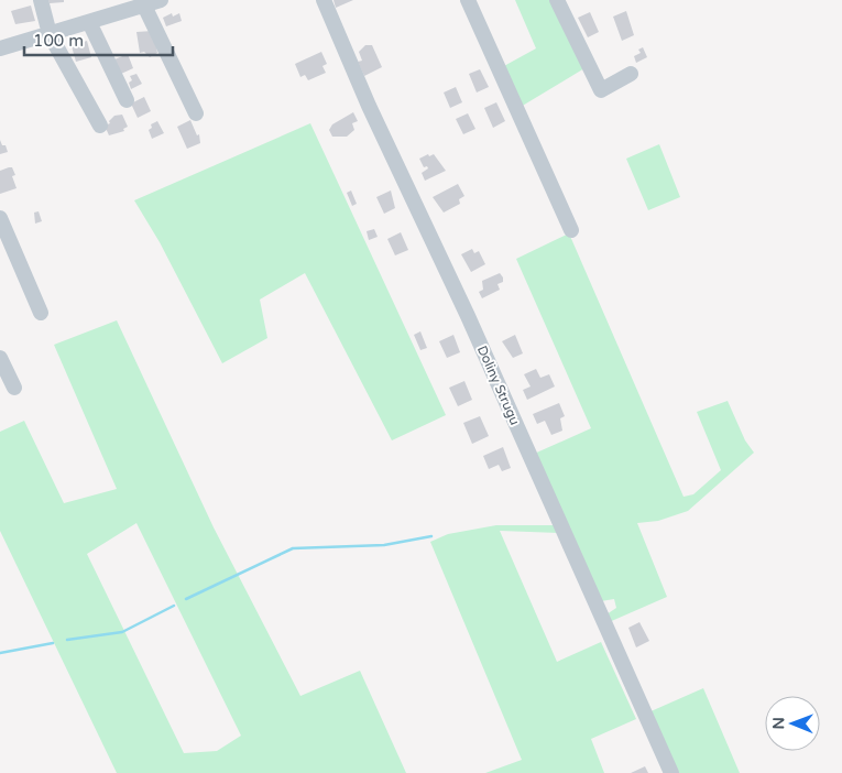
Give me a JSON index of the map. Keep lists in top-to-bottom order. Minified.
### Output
{"streets":{"street":["Doliny Strugu"]},"scale_bar":"100 m","north":"left"}
